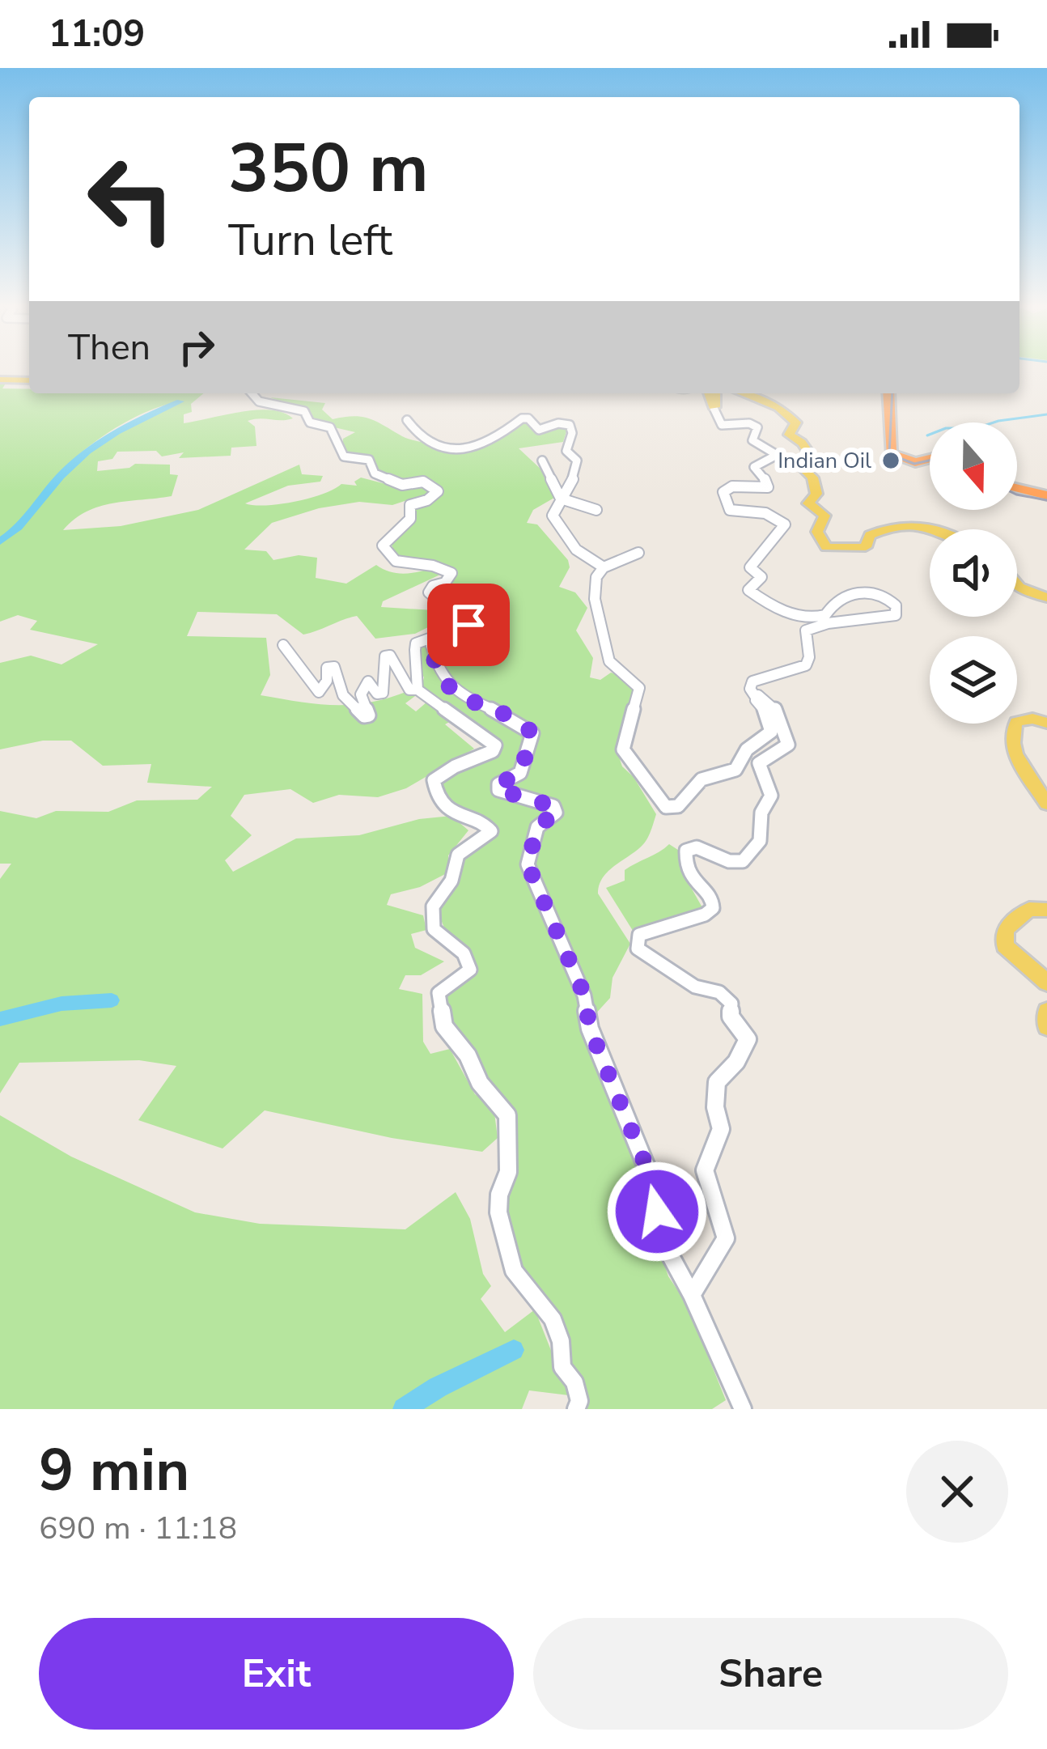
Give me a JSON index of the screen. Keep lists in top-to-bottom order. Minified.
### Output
{"places":["Indian Oil"],"north":"bottom","page":{"status":"11:09","turn":["350 m","Turn left"],"then":"Then","heading":["9 min","690 m · 11:18"],"buttons":["Exit","Share"]}}
